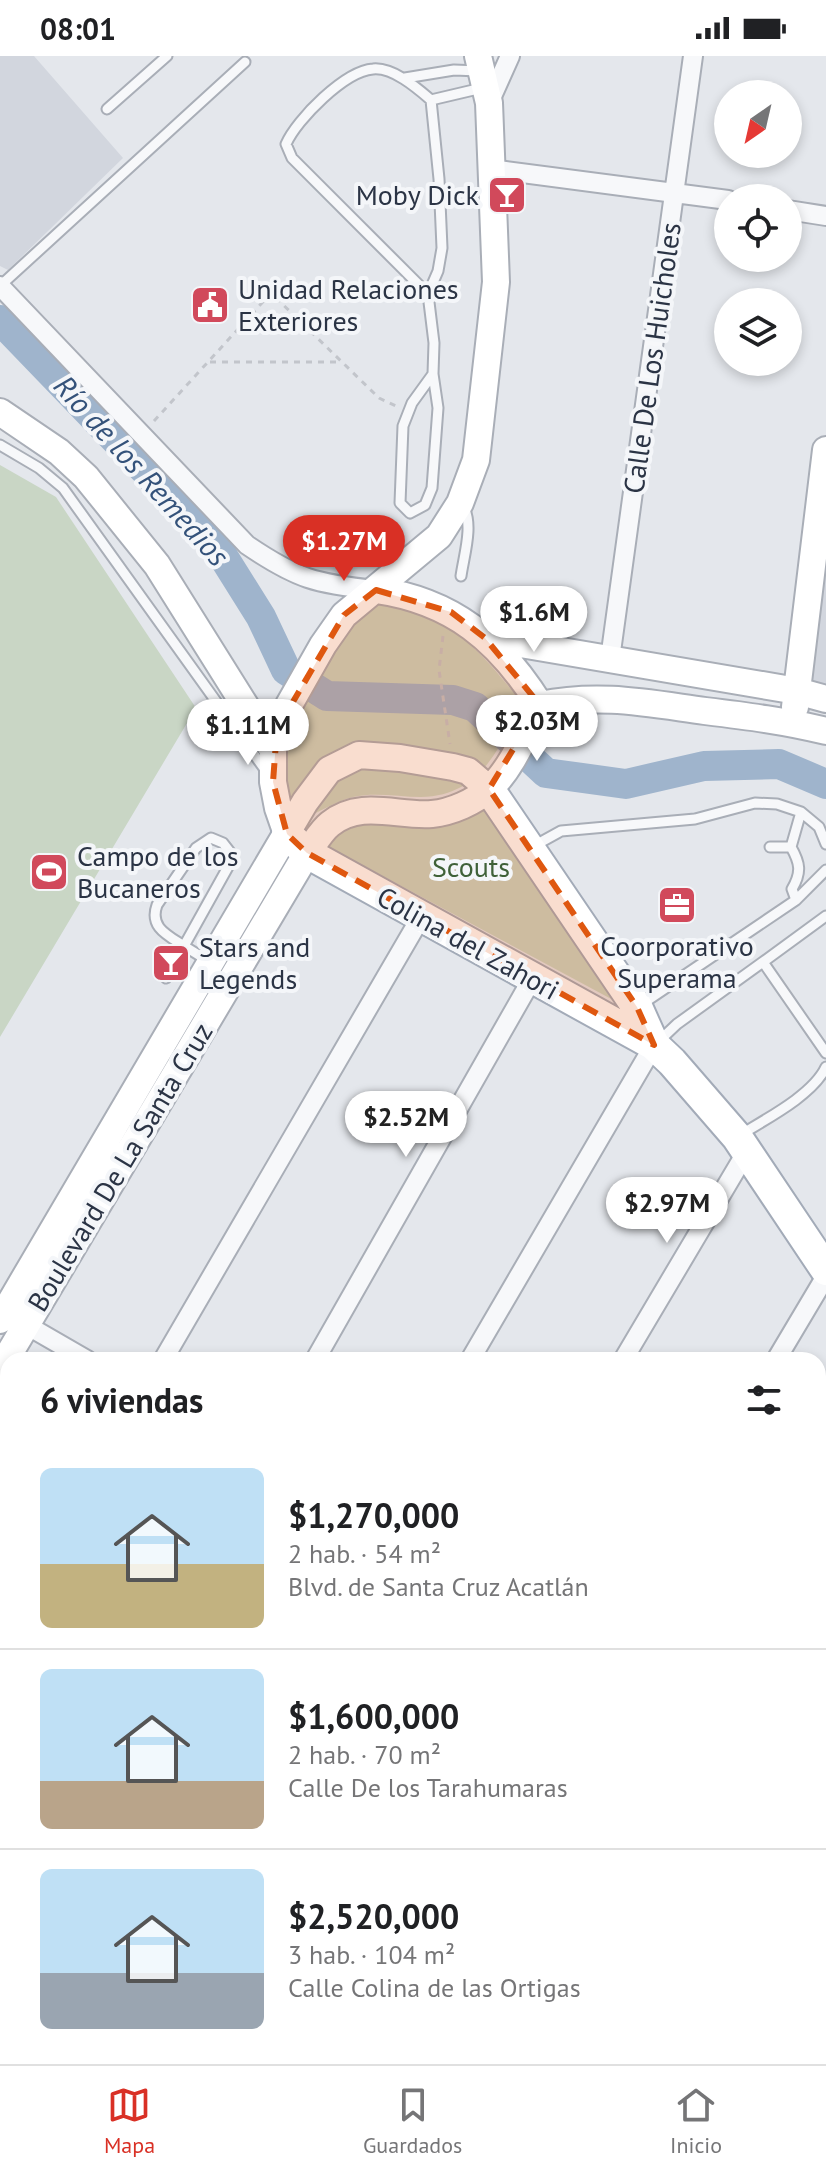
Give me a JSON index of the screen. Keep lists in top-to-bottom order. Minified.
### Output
{"streets":{"main road":["Colina del Zahori","Boulevard De La Santa Cruz"],"street":["Calle De Los Huicholes"]},"crossings":[["Colina del Zahori","Boulevard De La Santa Cruz"]],"water":["Río de los Remedios"],"parks":["Scouts"],"places":{"bar":["Moby Dick","Stars and Legends"],"public building":["Unidad Relaciones Exteriores"],"sports":["Campo de los Bucaneros"],"office":["Coorporativo Superama"]},"north":"bottom left","page":{"status":"08:01","price":["$1.27M","$1.6M","$2.03M","$1.11M","$2.52M","$2.97M"],"heading":"6 viviendas","list":[{"name":"$1,270,000","note":"2 hab. · 54 m² · Blvd. de Santa Cruz Acatlán"},{"name":"$1,600,000","note":"2 hab. · 70 m² · Calle De los Tarahumaras"},{"name":"$2,520,000","note":"3 hab. · 104 m² · Calle Colina de las Ortigas"}],"tabs":["Mapa","Guardados","Inicio"]}}
